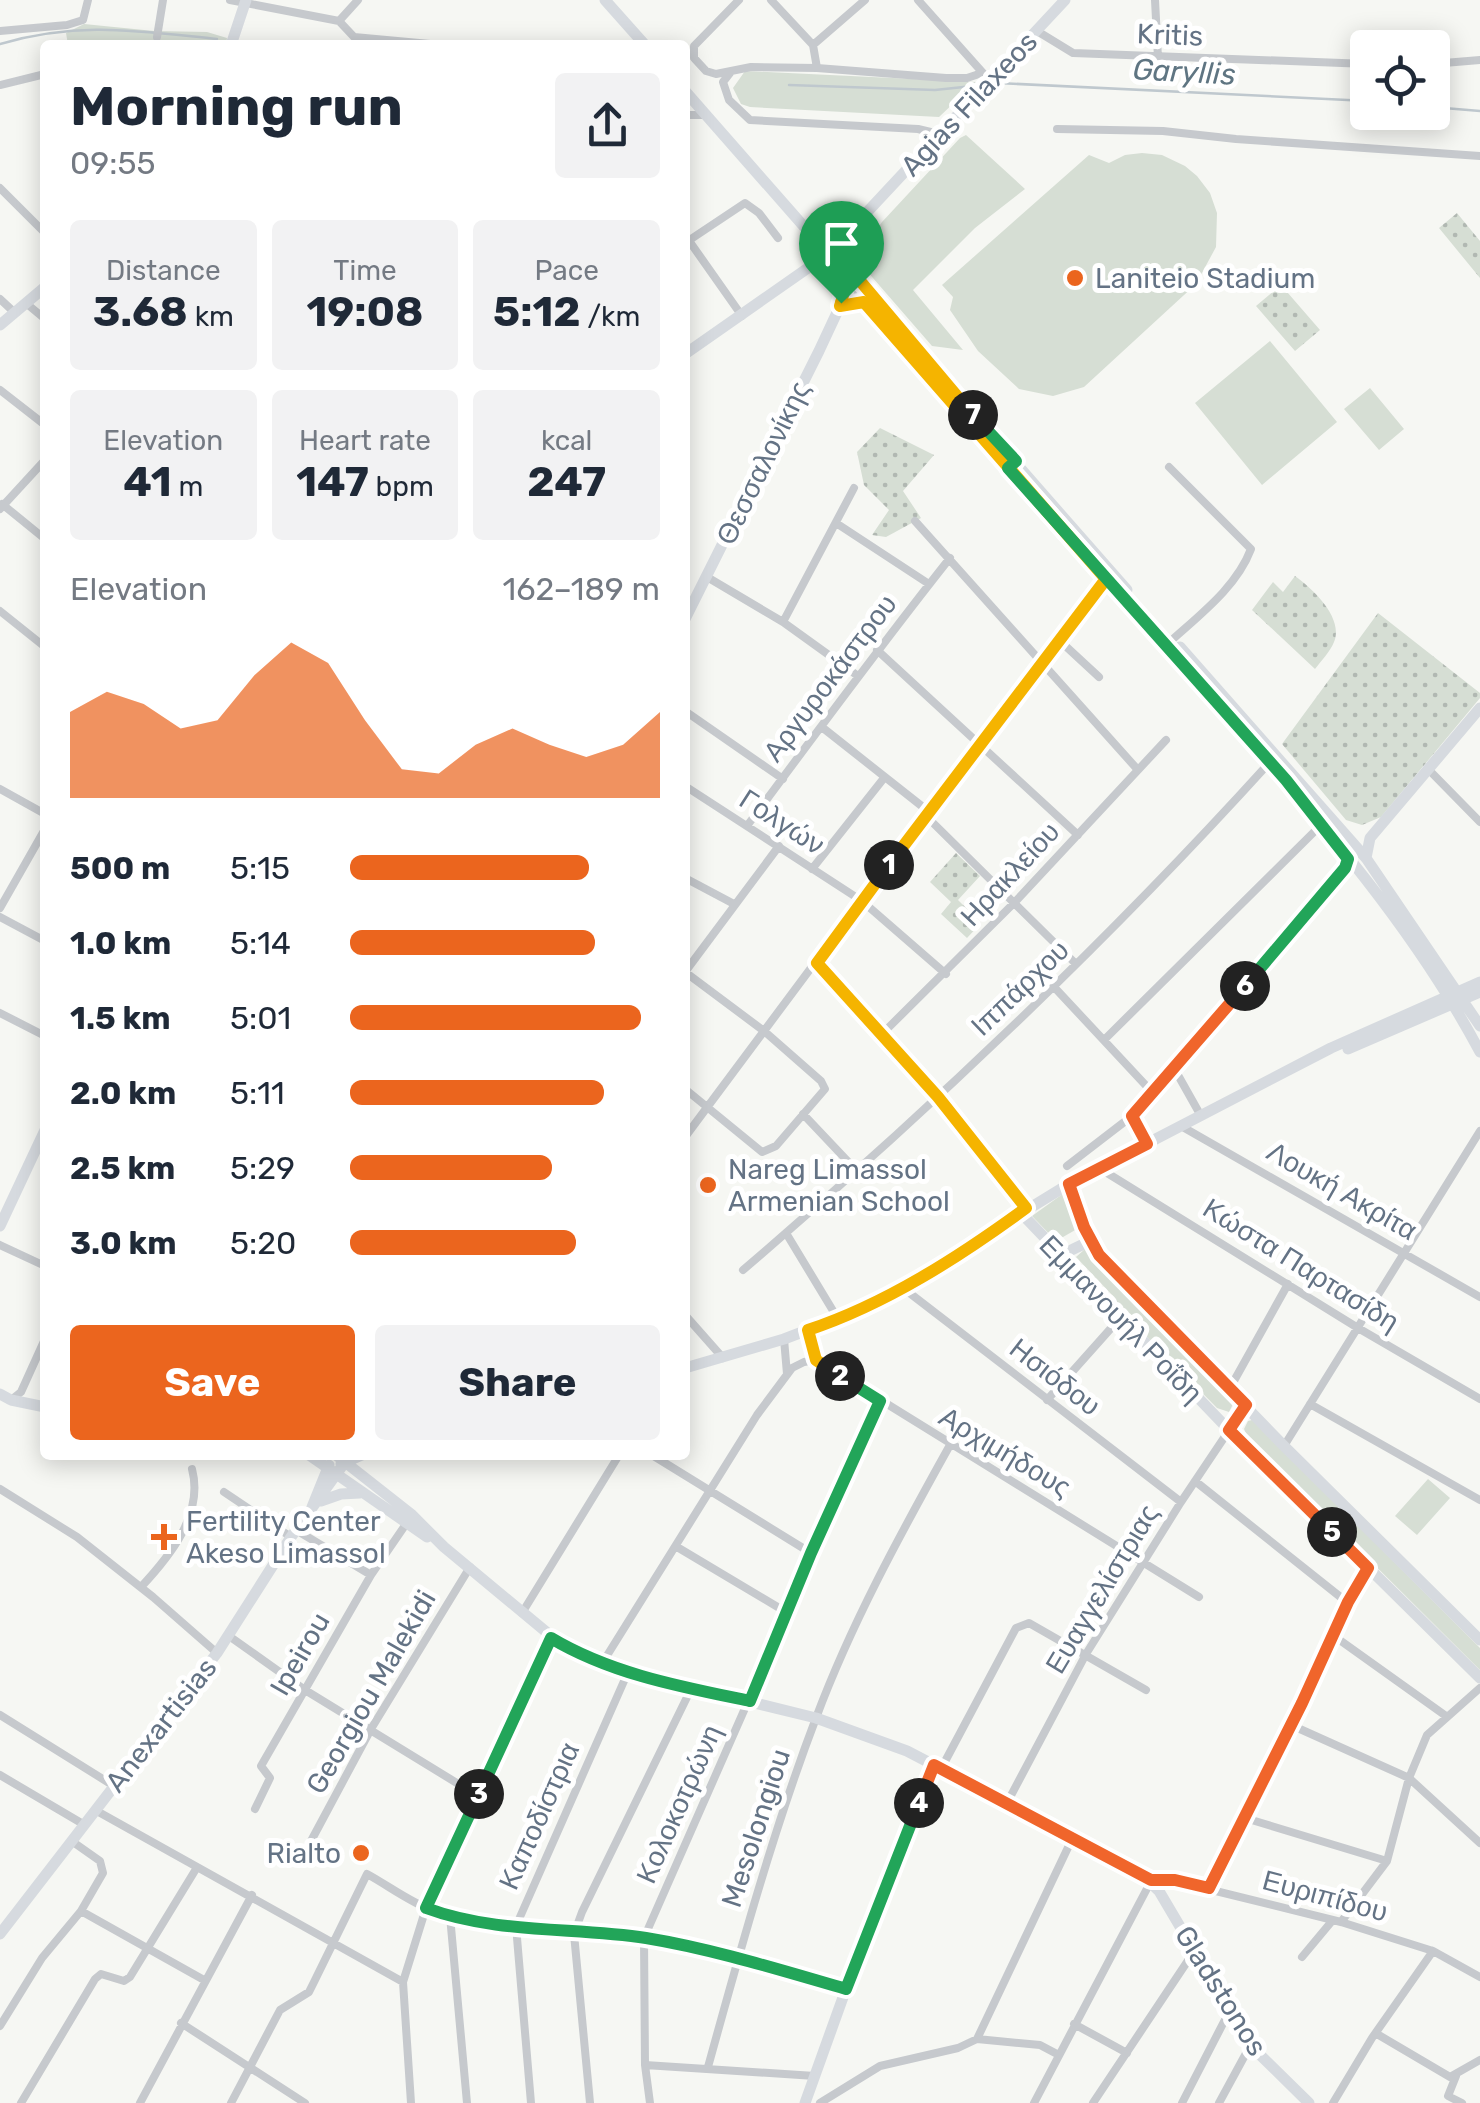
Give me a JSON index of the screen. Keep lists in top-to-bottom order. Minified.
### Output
{"streets":{"main road":["Agias Filaxeos","Θεσσαλονίκης","Εμμανουήλ Ροΐδη","Anexartisias","Gladstonos"],"street":["Kritis","Αργυροκάστρου","Γολγών","Ηρακλείου","Ιππάρχου","Λουκή Ακρίτα","Κώστα Παρτασίδη","Ησιόδου","Αρχιμήδους","Ευαγγελίστριας","Ipeirou","Georgiou Malekidi","Κολοκοτρώνη","Καποδίστρια","Mesolongiou","Ευριπίδου"]},"crossings":[["Kritis","Agias Filaxeos"],["Αργυροκάστρου","Γολγών"],["Γολγών","Ηρακλείου"],["Εμμανουήλ Ροΐδη","Ευαγγελίστριας"],["Ησιόδου","Ευαγγελίστριας"],["Αρχιμήδους","Ευαγγελίστριας"],["Αρχιμήδους","Κολοκοτρώνη"],["Αρχιμήδους","Mesolongiou"],["Ευαγγελίστριας","Gladstonos"],["Ipeirou","Gladstonos"],["Georgiou Malekidi","Gladstonos"],["Anexartisias","Gladstonos"],["Κολοκοτρώνη","Gladstonos"],["Καποδίστρια","Gladstonos"],["Mesolongiou","Gladstonos"],["Ευριπίδου","Gladstonos"]],"water":["Garyllis"],"places":{"other":["Laniteio Stadium","Nareg Limassol Armenian School","Rialto"],"health":["Fertility Center Akeso Limassol"]},"page":{"heading":["Morning run","09:55"],"stats":[["Distance","3.68 km"],["Time","19:08"],["Pace","5:12 /km"],["Elevation","41 m"],["Heart rate","147 bpm"],["kcal","247"]],"pins":["7","1","6","2","5","3","4"],"chart":["Elevation","162–189 m"],"list":[{"name":"500 m","note":"5:15"},{"name":"1.0 km","note":"5:14"},{"name":"1.5 km","note":"5:01"},{"name":"2.0 km","note":"5:11"},{"name":"2.5 km","note":"5:29"},{"name":"3.0 km","note":"5:20"}],"buttons":["Save","Share"]}}
